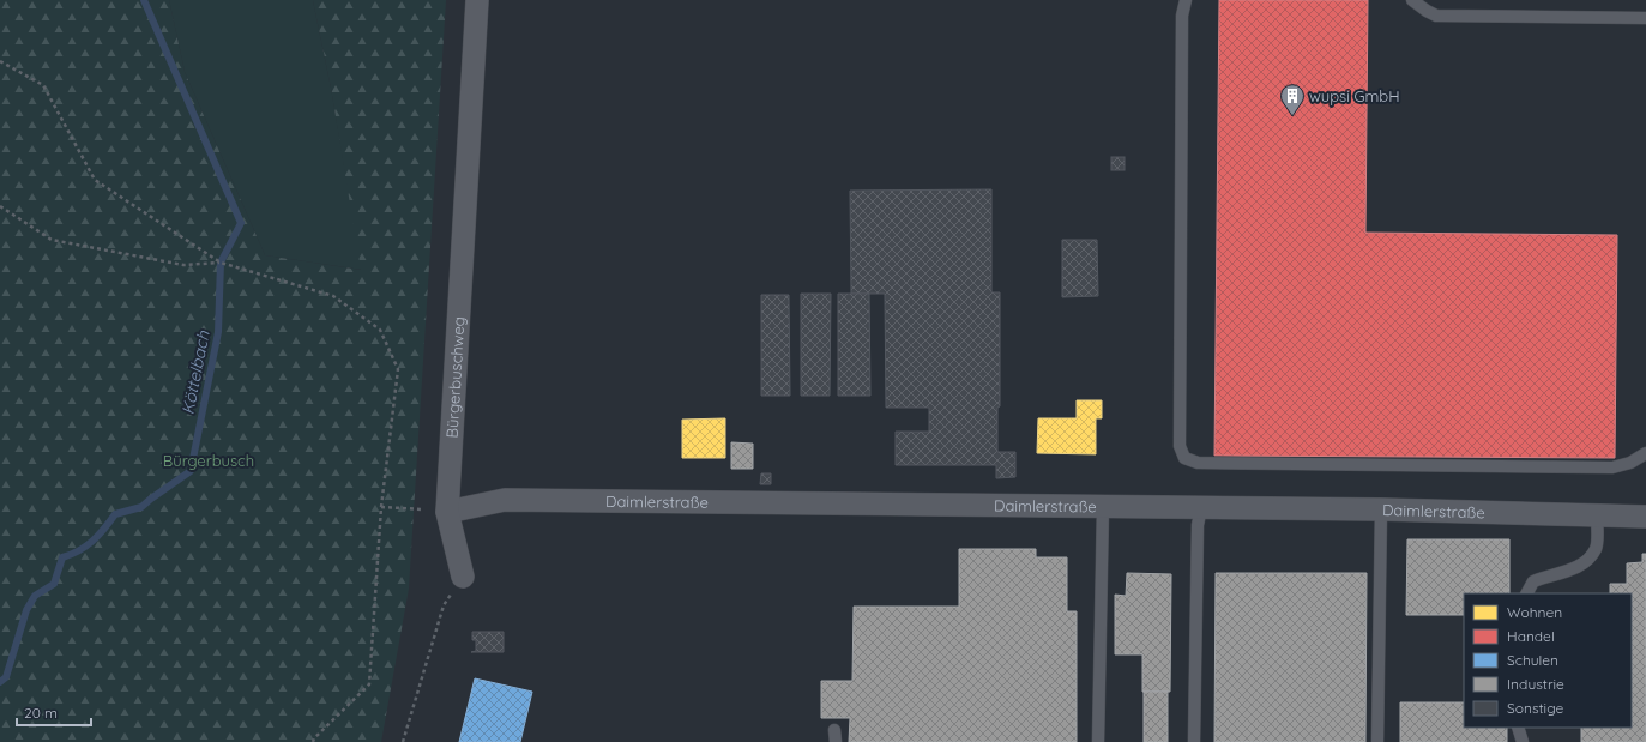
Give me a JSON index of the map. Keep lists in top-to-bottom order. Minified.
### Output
{"streets":{"street":["Bürgerbuschweg","Daimlerstraße"]},"crossings":[["Bürgerbuschweg","Daimlerstraße"]],"water":["Köttelbach"],"parks":["Bürgerbusch"],"places":{"building":["wupsi GmbH"]},"legend":["Wohnen","Handel","Schulen","Industrie","Sonstige"],"scale_bar":"20 m"}
